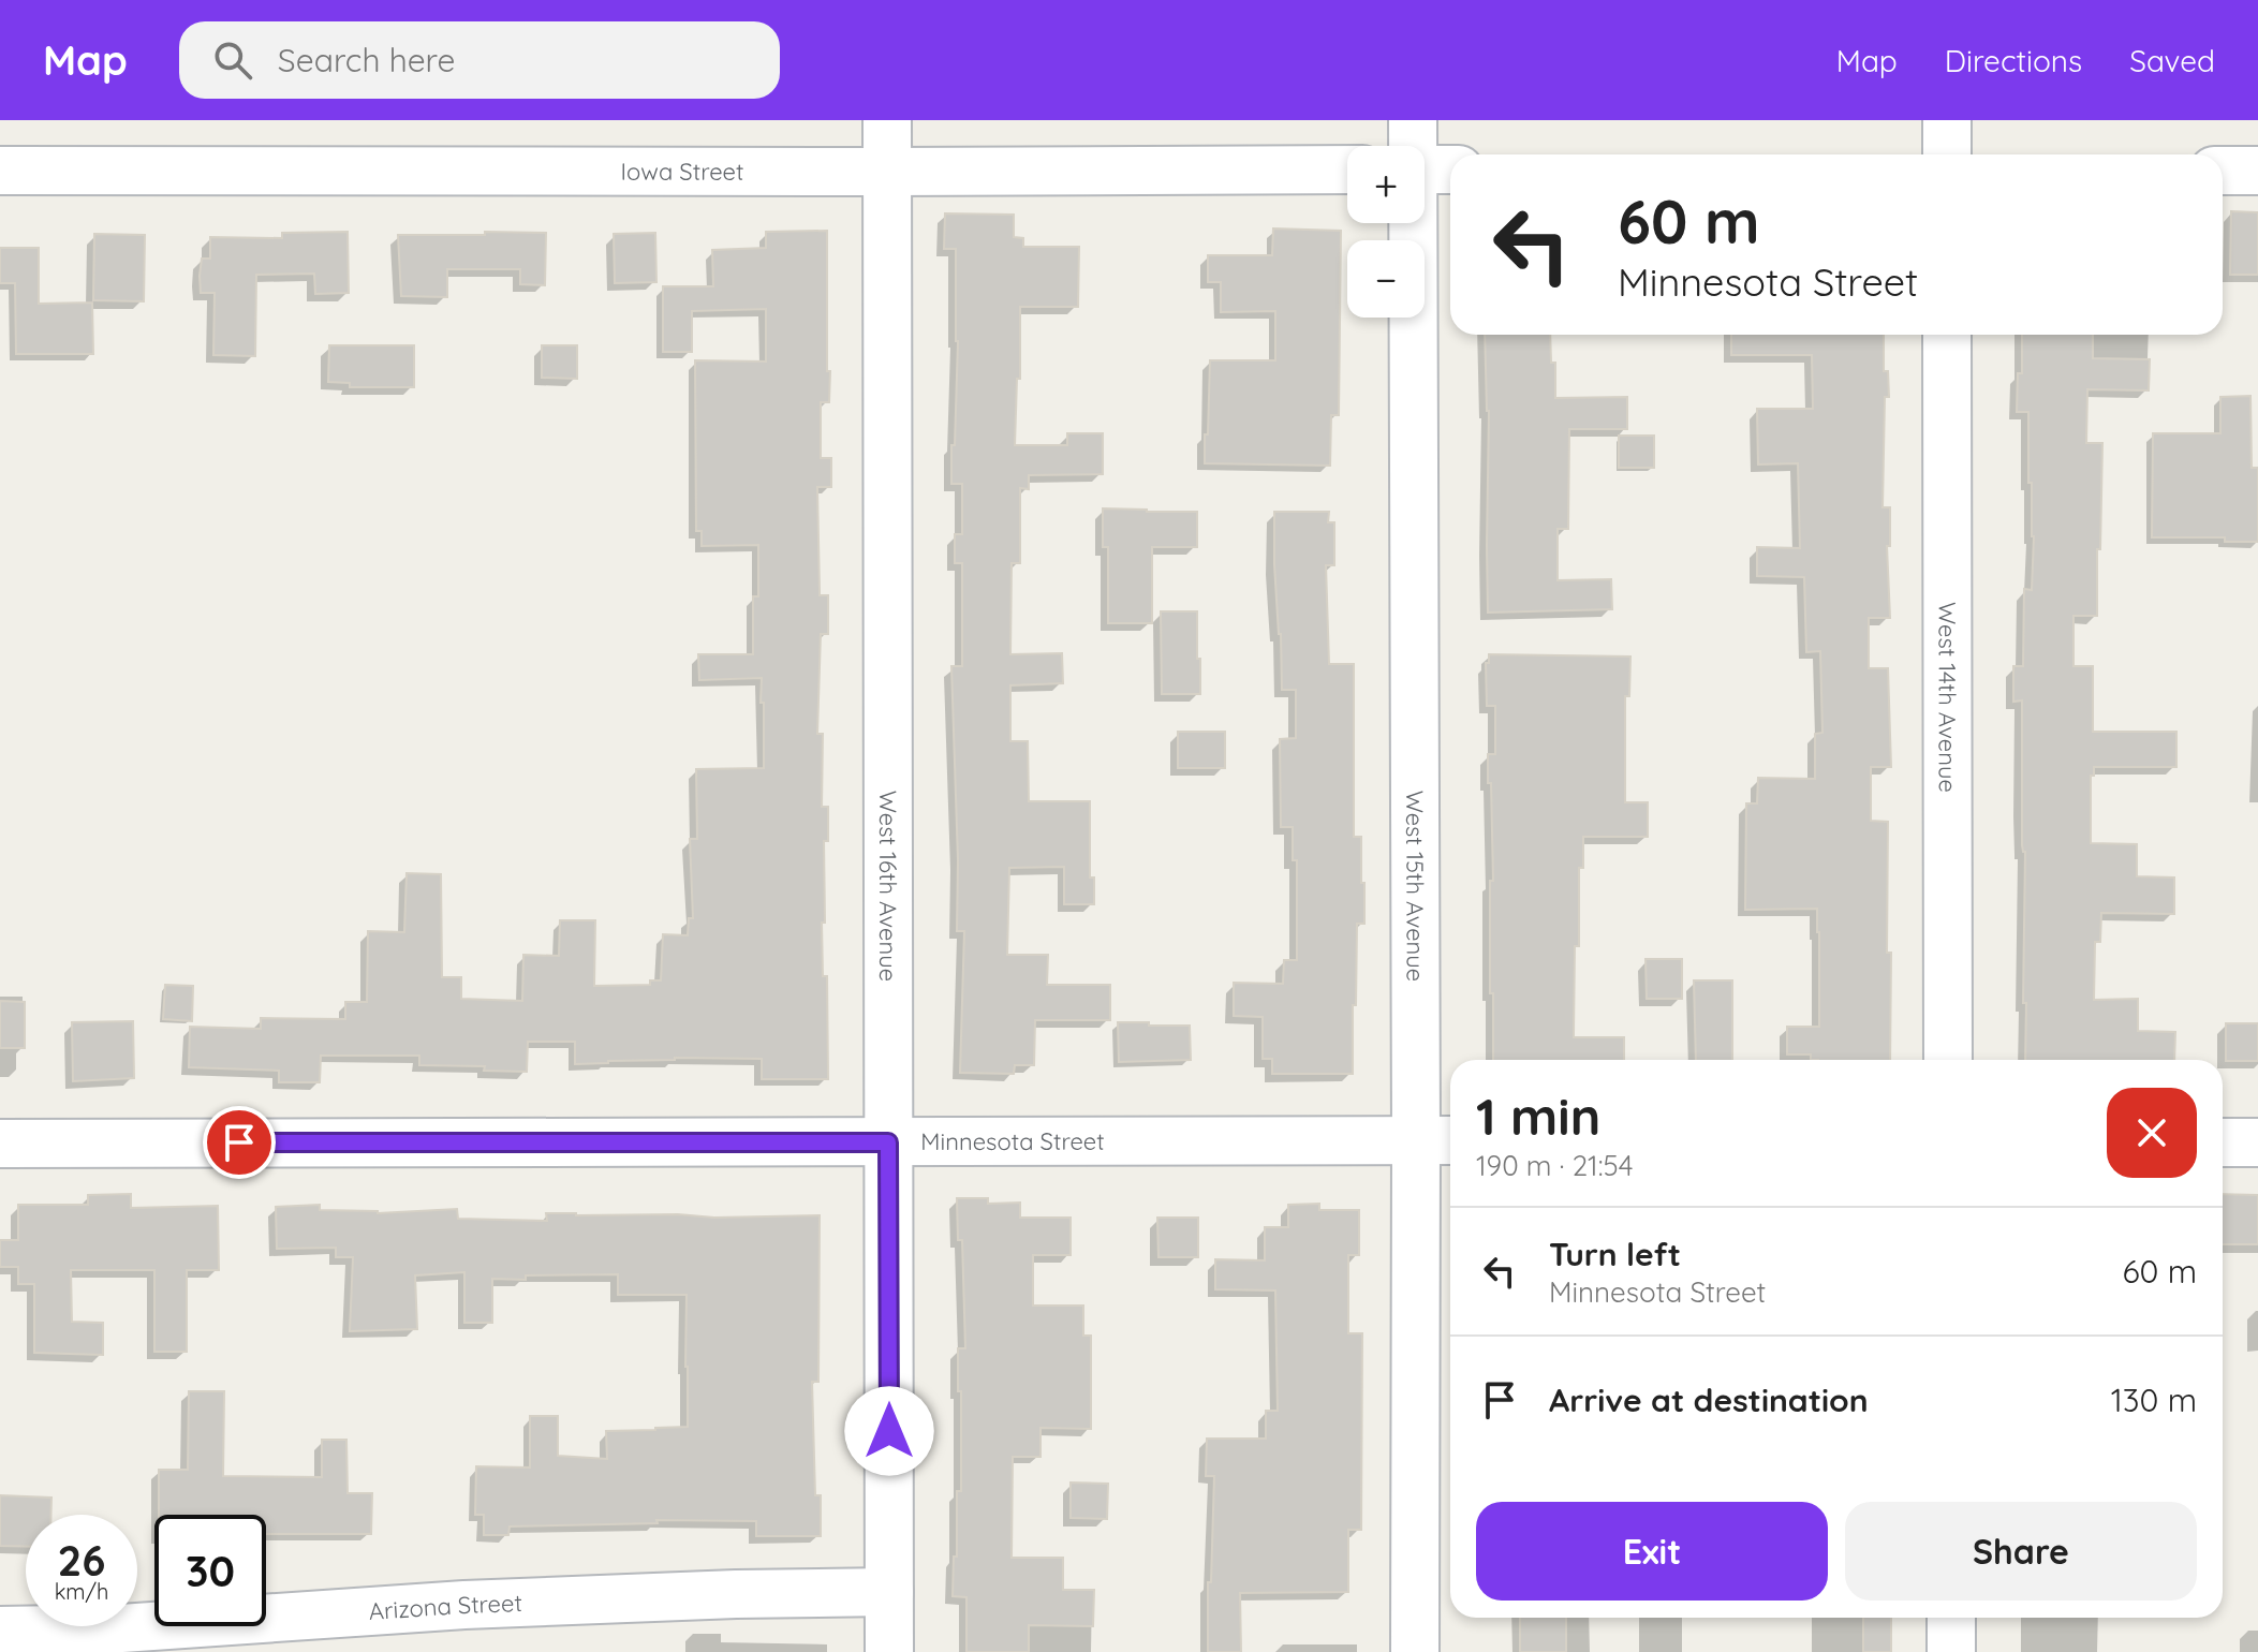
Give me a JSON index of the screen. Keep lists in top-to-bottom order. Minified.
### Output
{"streets":{"street":["Iowa Street","West 14th Avenue","West 16th Avenue","West 15th Avenue","Minnesota Street","Arizona Street"]},"crossings":[["Iowa Street","West 16th Avenue"],["West 16th Avenue","Minnesota Street"],["West 16th Avenue","Arizona Street"],["West 15th Avenue","Minnesota Street"]],"page":{"header":"Map","search":"Search here","nav":["Map","Directions","Saved"],"map_buttons":["+","−"],"turn":["60 m","Minnesota Street"],"heading":["1 min","190 m · 21:54"],"list":[{"name":"Turn left","note":"Minnesota Street","value":"60 m"},{"name":"Arrive at destination","value":"130 m"}],"buttons":["Exit","Share"],"speed":"26 km/h","limit":"30"}}
